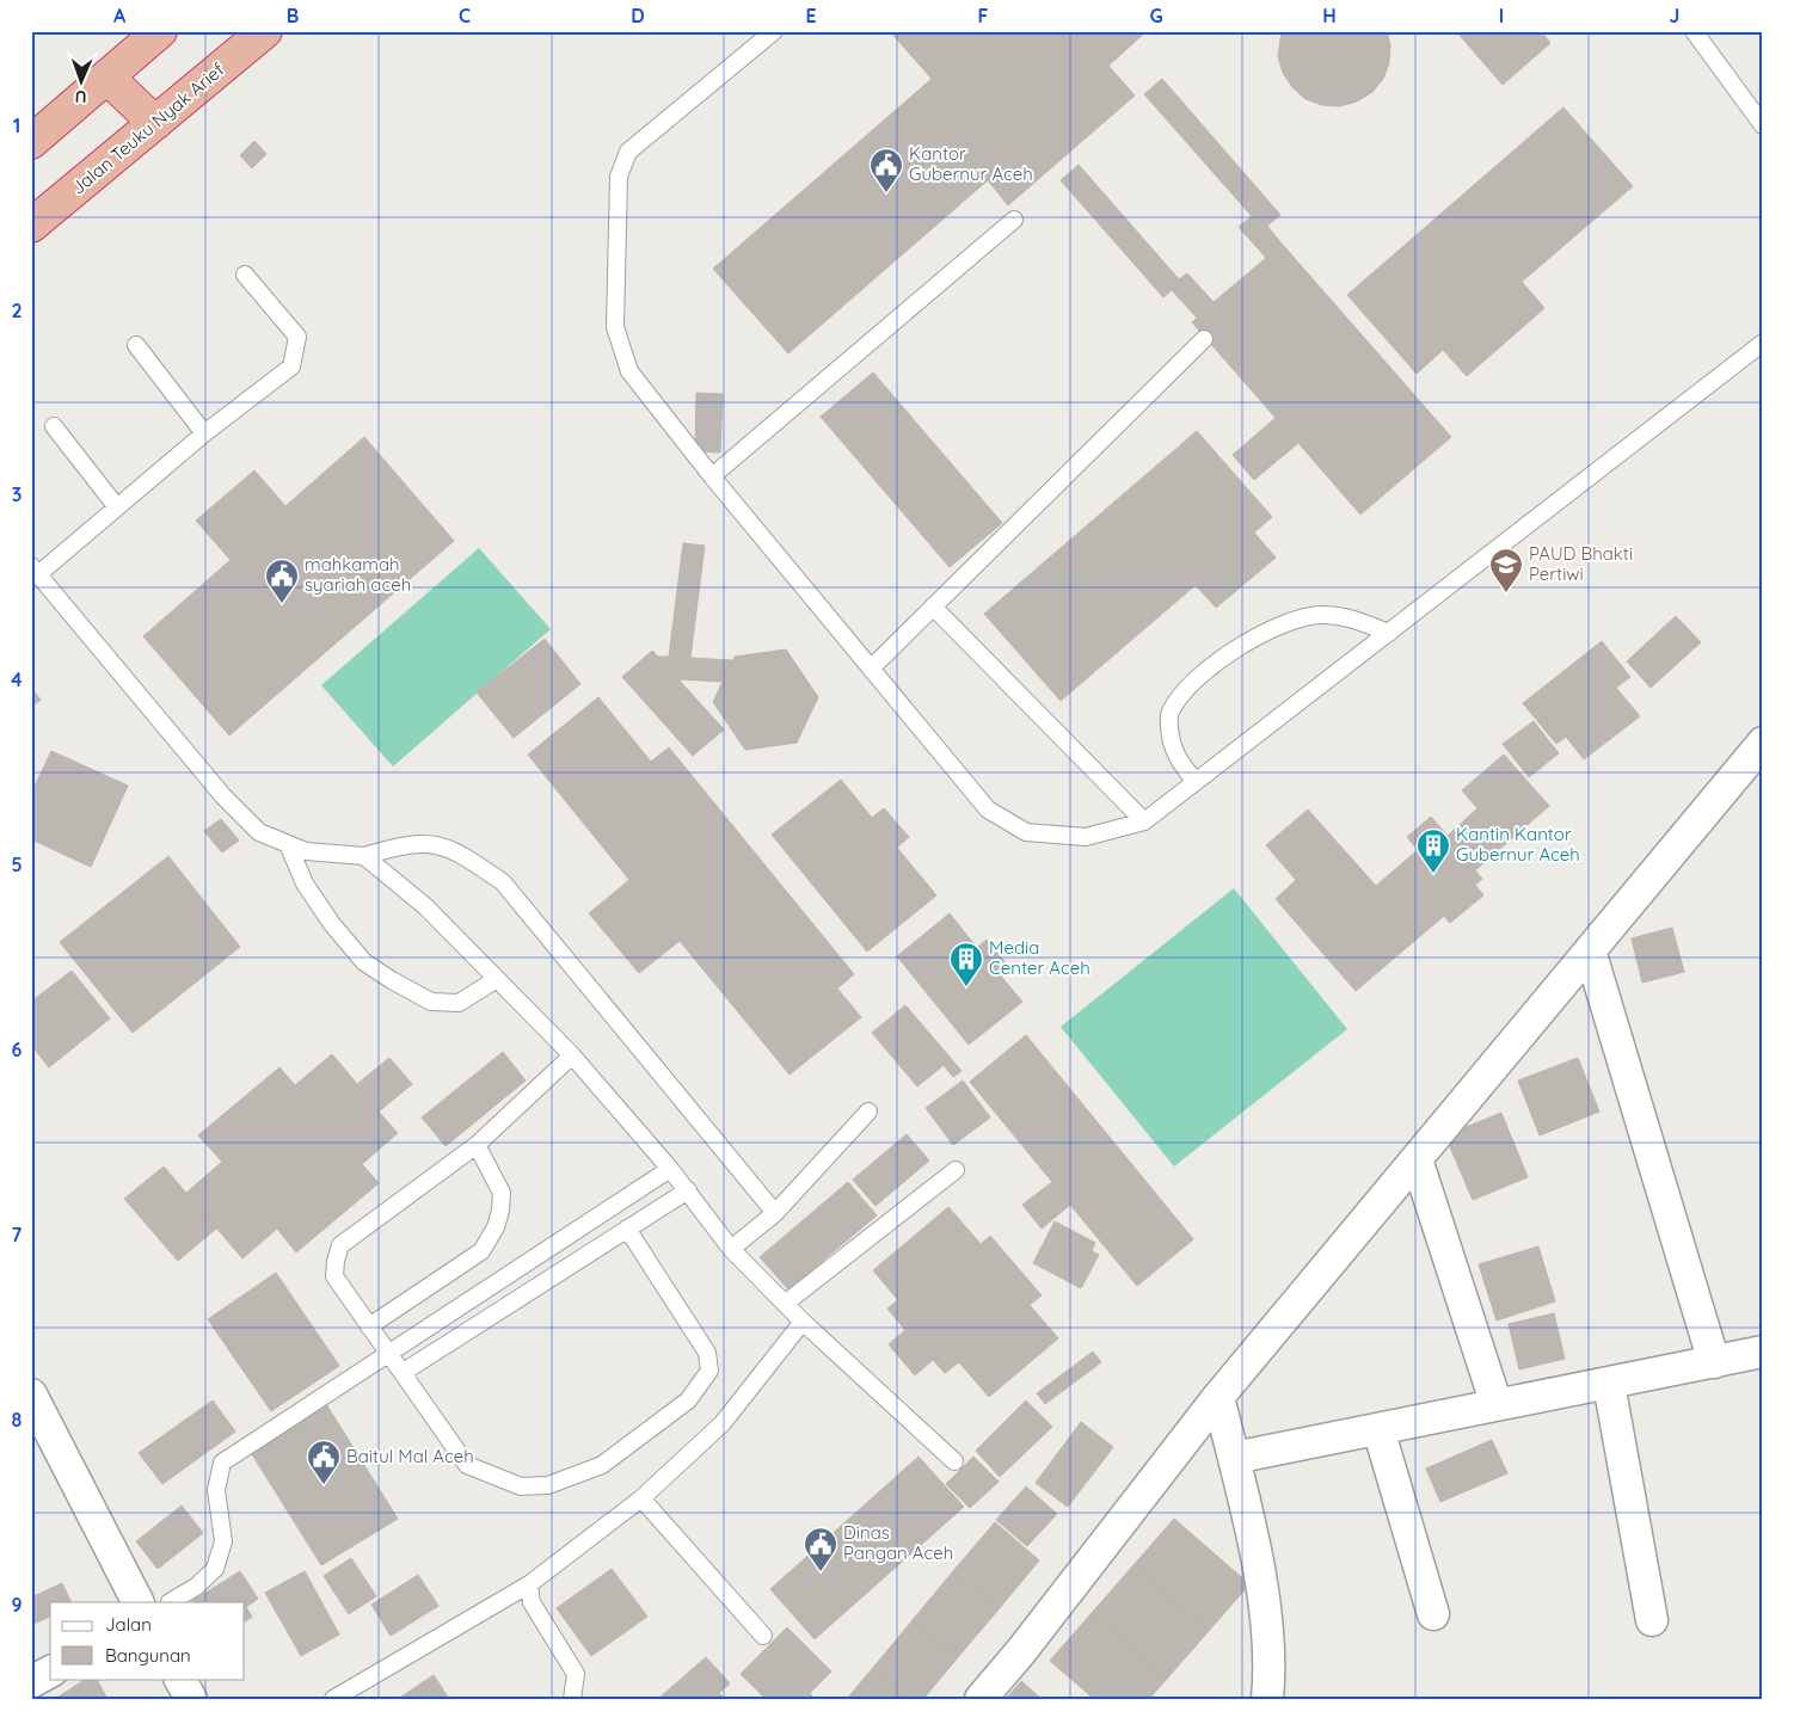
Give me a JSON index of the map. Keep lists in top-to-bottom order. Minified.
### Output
{"streets":{"highway":["Jalan Teuku Nyak Arief"]},"places":{"public building":["Kantor Gubernur Aceh","mahkamah syariah aceh","Baitul Mal Aceh","Dinas Pangan Aceh"],"school or university":["PAUD Bhakti Pertiwi"],"building":["Kantin Kantor Gubernur Aceh","Media Center Aceh"]},"legend":["Jalan","Bangunan"],"north":"bottom","grid":{"columns":["A","B","C","D","E","F","G","H","I","J"],"rows":["1","2","3","4","5","6","7","8","9"]}}
